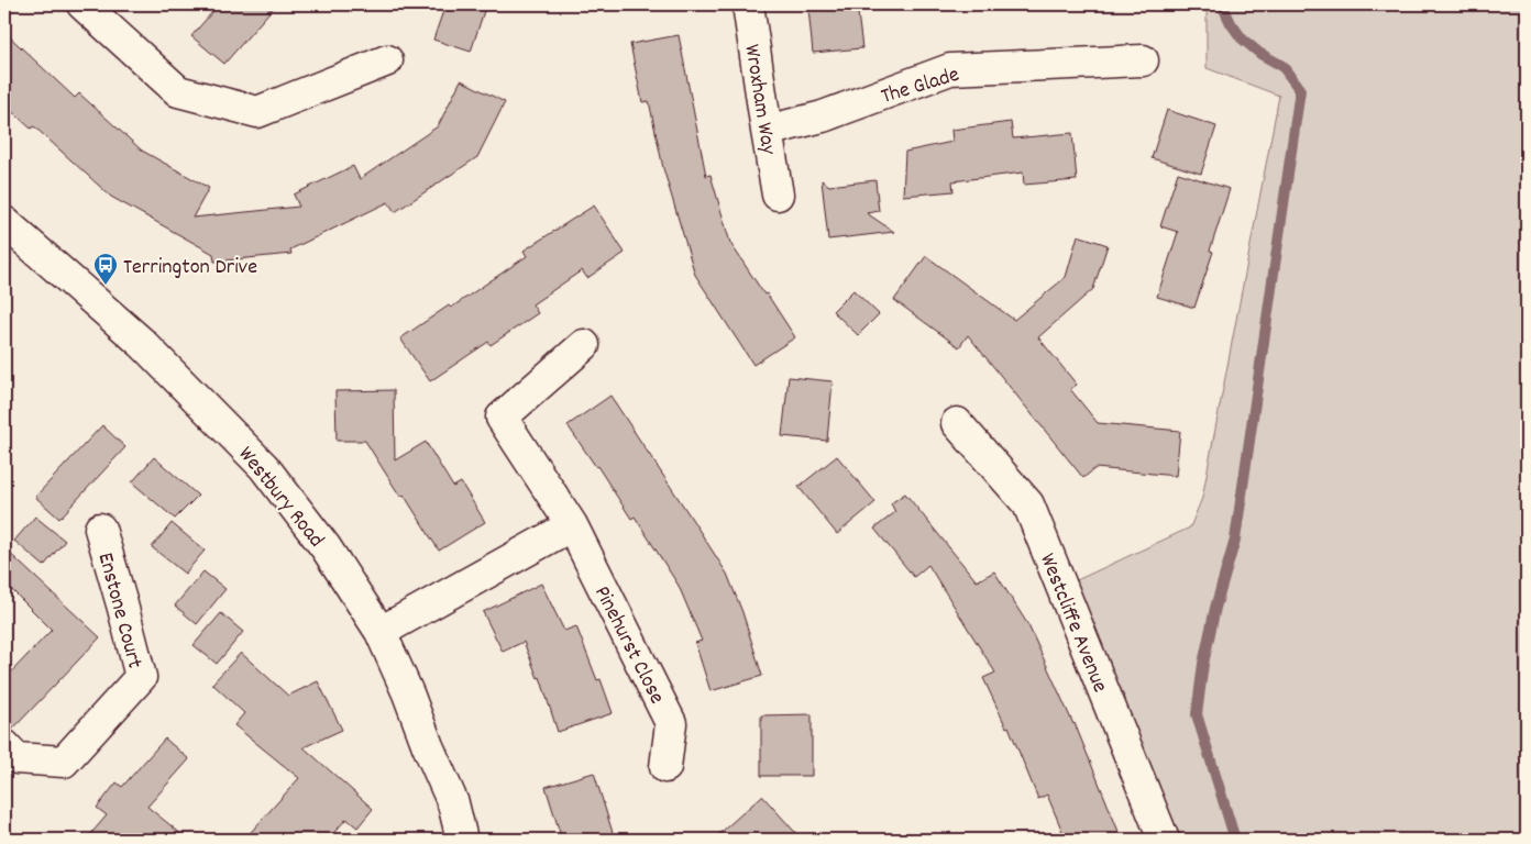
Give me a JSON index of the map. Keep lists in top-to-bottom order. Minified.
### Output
{"streets":{"street":["The Glade","Wroxham Way","Westbury Road","Enstone Court","Westcliffe Avenue","Pinehurst Close"]},"crossings":[["The Glade","Wroxham Way"]],"places":{"bus stop":["Terrington Drive"]}}
